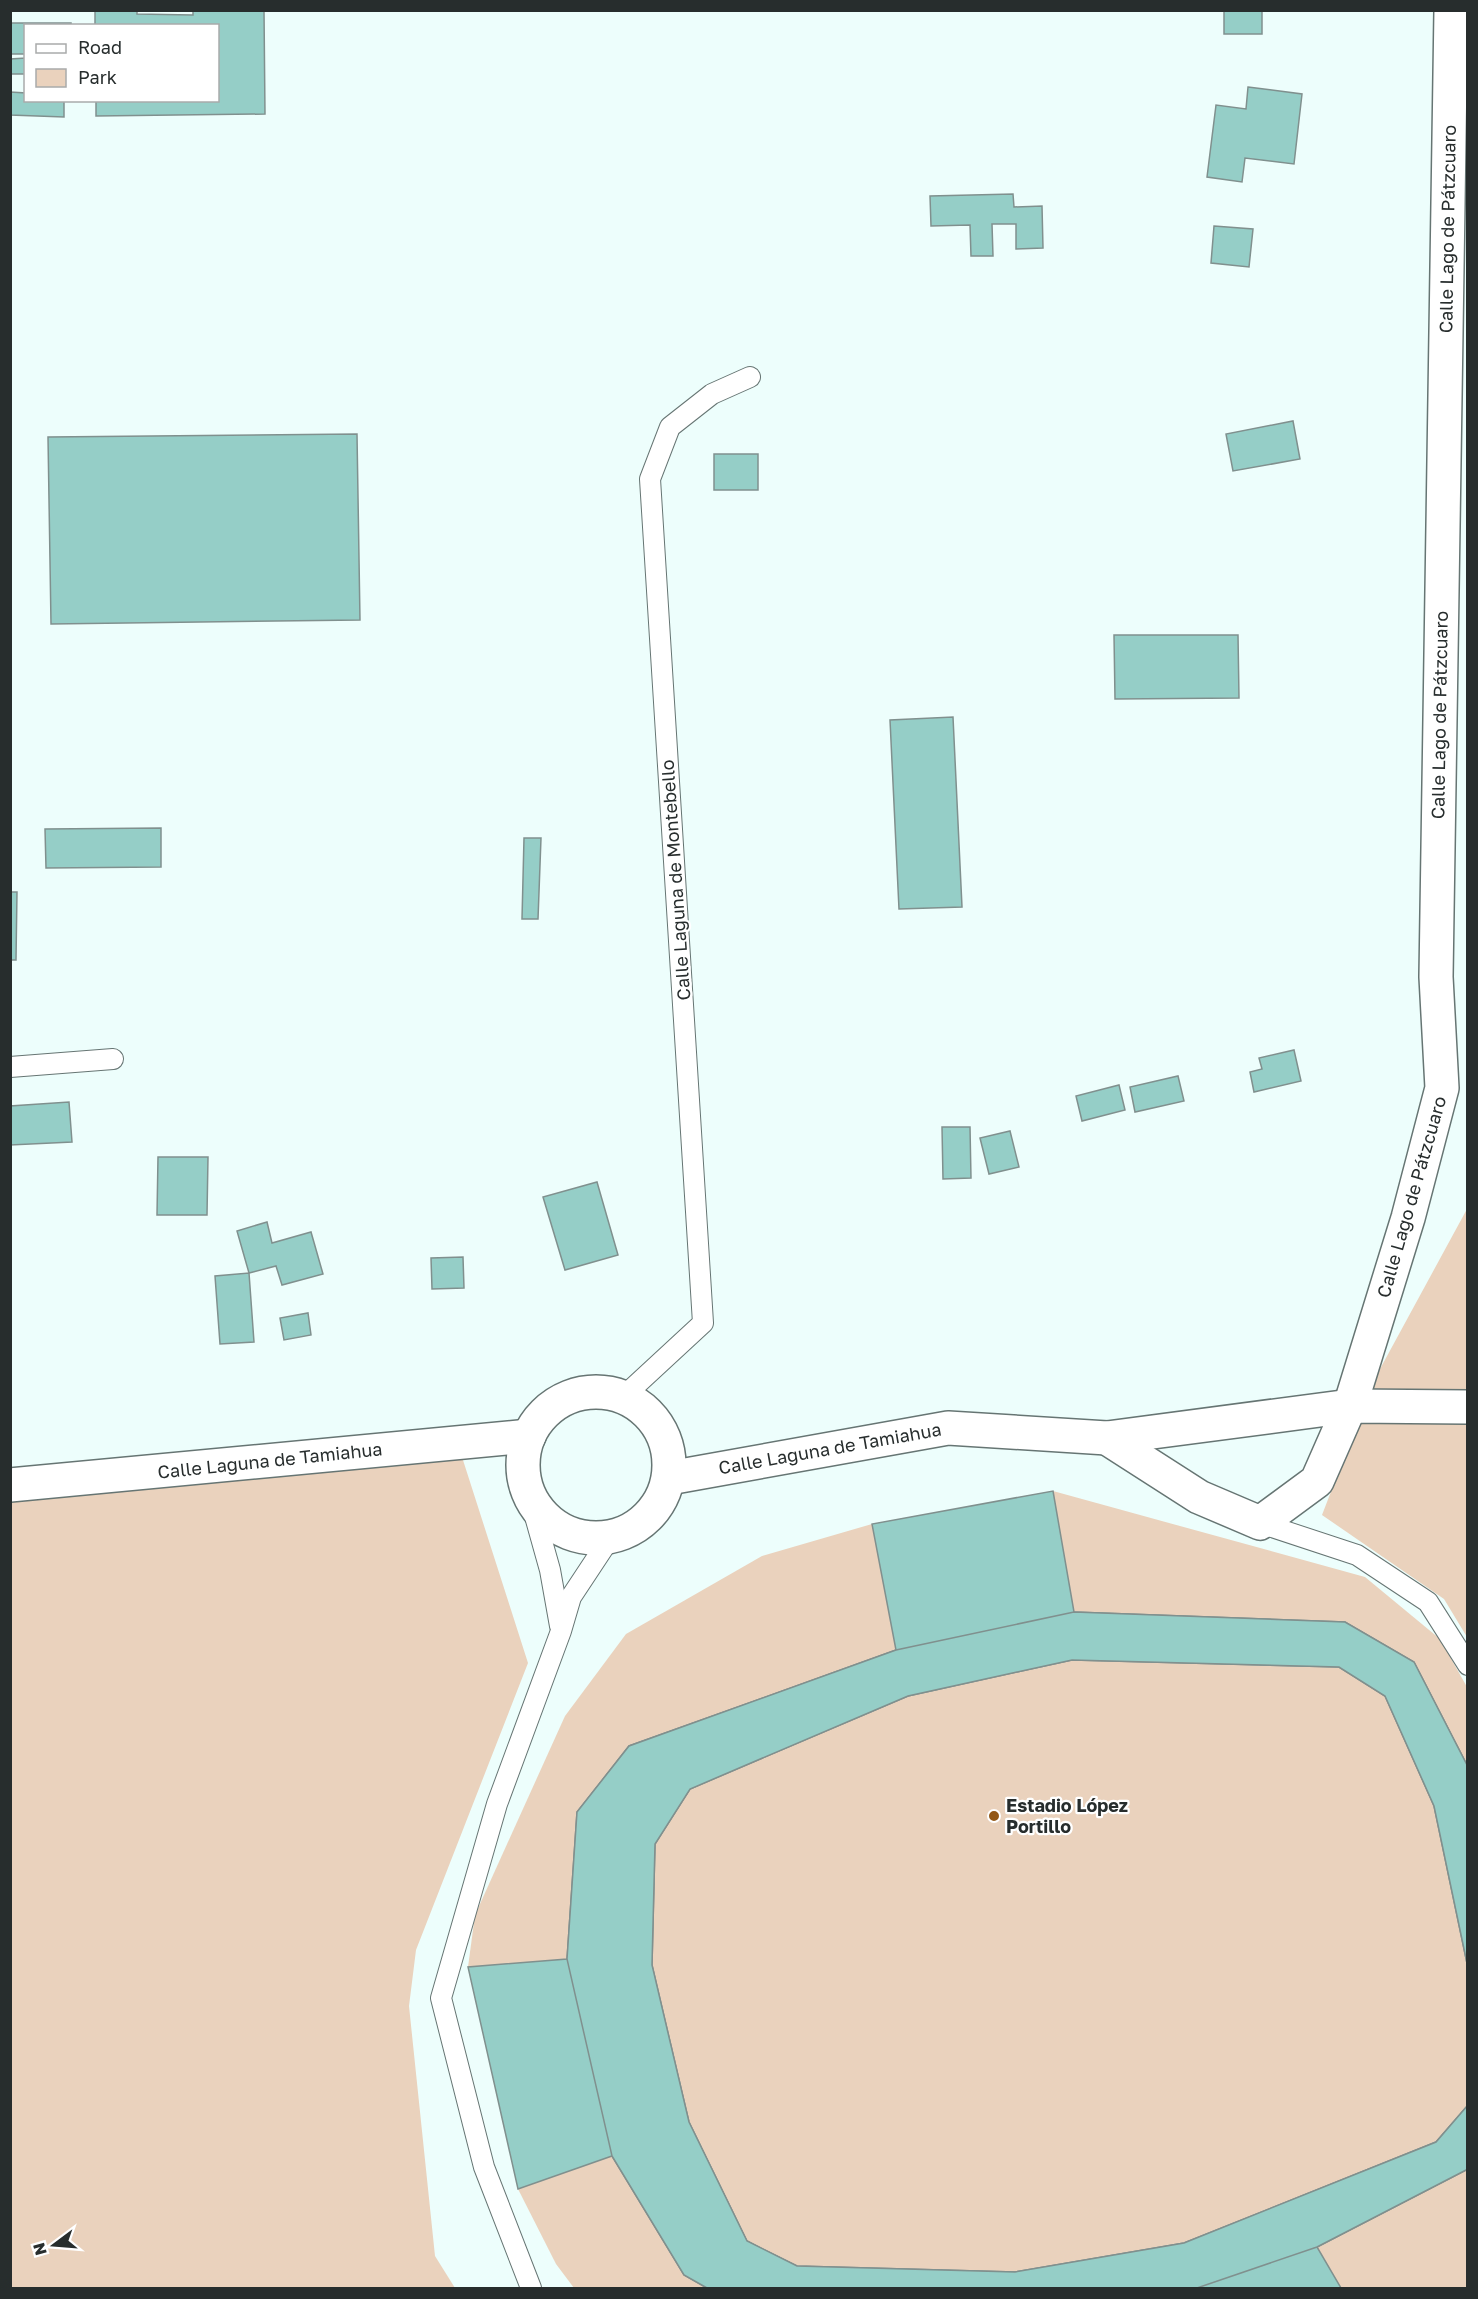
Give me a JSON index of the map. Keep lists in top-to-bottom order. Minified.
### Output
{"streets":{"street":["Calle Lago de Pátzcuaro","Calle Laguna de Tamiahua"],"lane":["Calle Laguna de Montebello"]},"crossings":[["Calle Lago de Pátzcuaro","Calle Laguna de Tamiahua"],["Calle Laguna de Montebello","Calle Laguna de Tamiahua"]],"places":["Estadio López Portillo"],"legend":["Road","Park"],"north":"left"}
